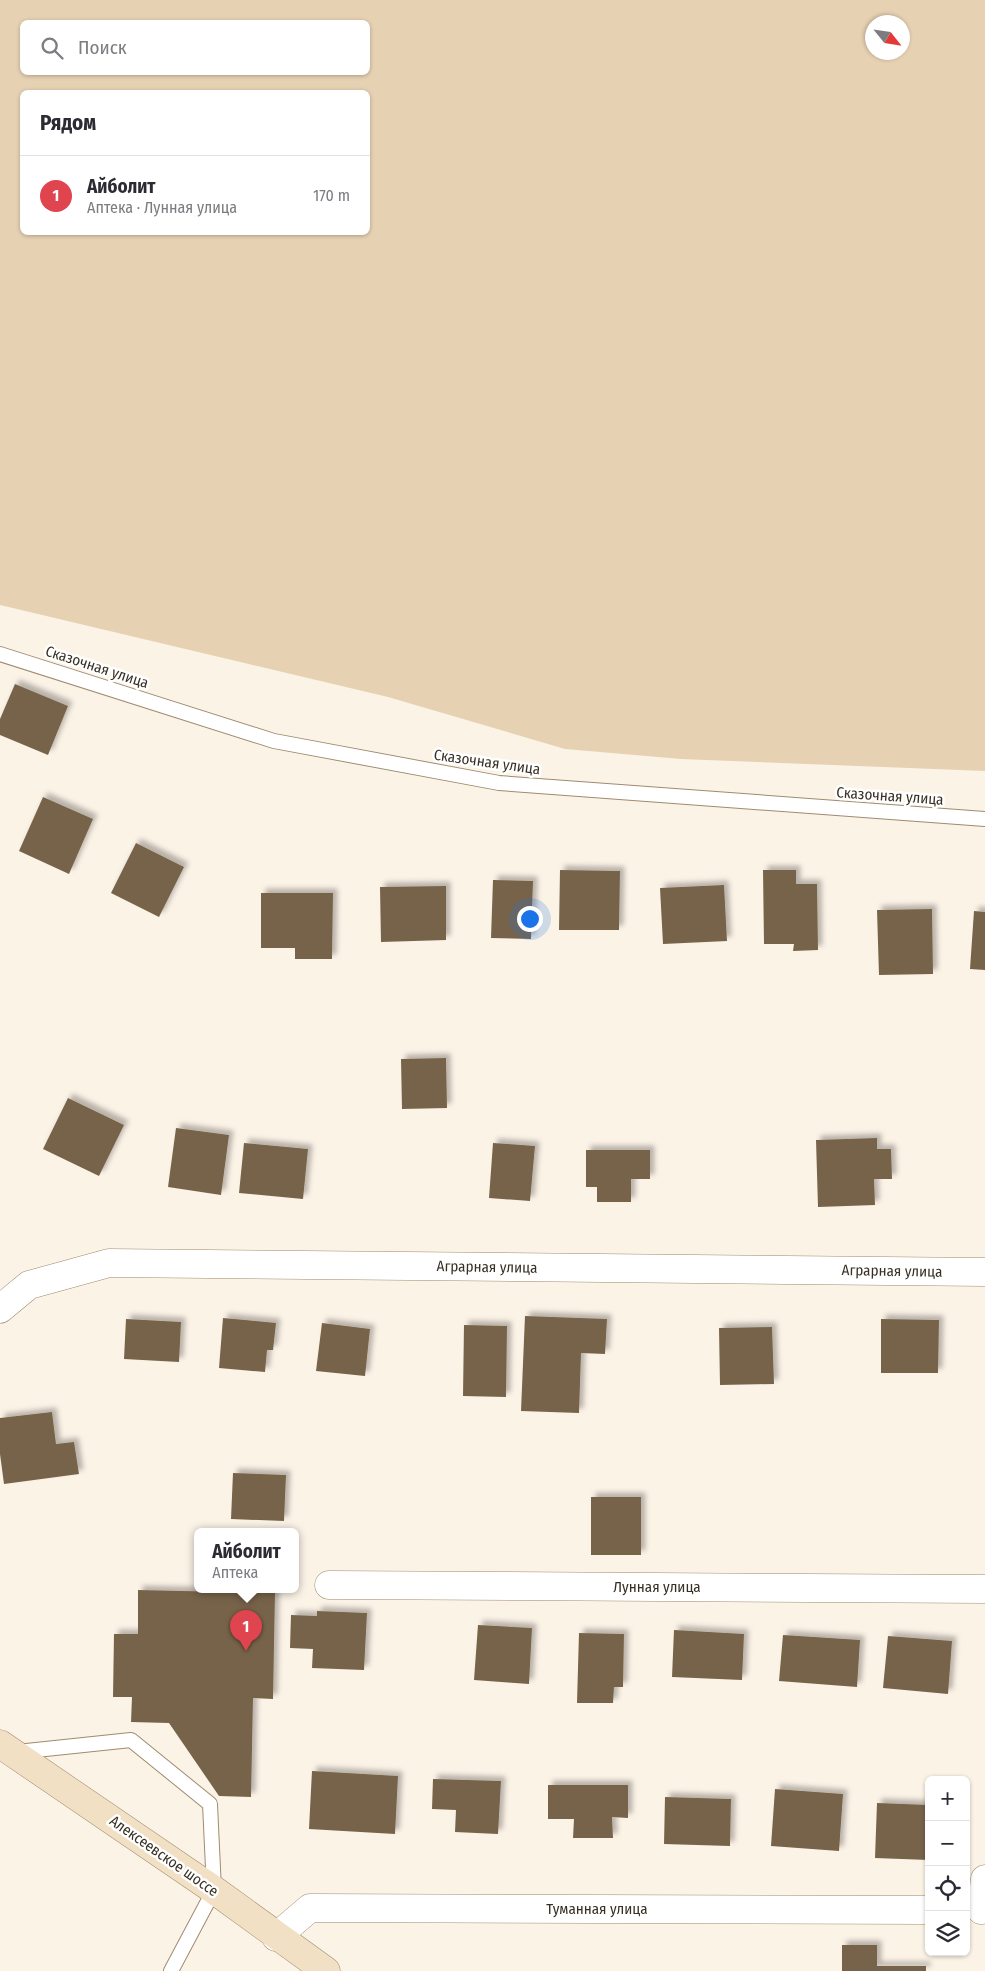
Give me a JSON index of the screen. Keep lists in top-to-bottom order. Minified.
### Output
{"streets":{"main road":["Алексеевское шоссе"],"street":["Аграрная улица","Лунная улица","Туманная улица"],"lane":["Сказочная улица"]},"crossings":[["Алексеевское шоссе","Туманная улица"]],"north":"bottom right","page":{"search":"Поиск","heading":"Рядом","list":[{"mark":"1","name":"Айболит","note":"Аптека · Лунная улица","value":"170 m"}],"popup":["Айболит","Аптека"],"pins":"1","map_buttons":["+","−"]}}
